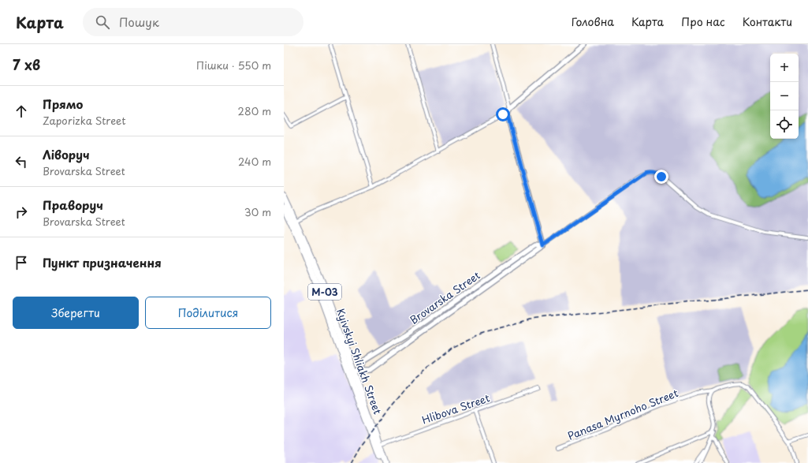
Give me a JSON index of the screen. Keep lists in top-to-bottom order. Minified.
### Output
{"streets":{"highway":["М-03","Kyivskyi Shliakh Street"],"street":["Brovarska Street","Hlibova Street","Panasa Myrnoho Street"]},"crossings":[["Brovarska Street","Kyivskyi Shliakh Street"],["Kyivskyi Shliakh Street","Hlibova Street"]],"page":{"header":"Карта","search":"Пошук","nav":["Головна","Карта","Про нас","Контакти"],"heading":["7 хв","Пішки · 550 m"],"map_buttons":["+","−"],"list":[["Прямо","Zaporizka Street","280 m"],["Ліворуч","Brovarska Street","240 m"],["Праворуч","Brovarska Street","30 m"],"Пункт призначення"],"buttons":["Зберегти","Поділитися"]}}
